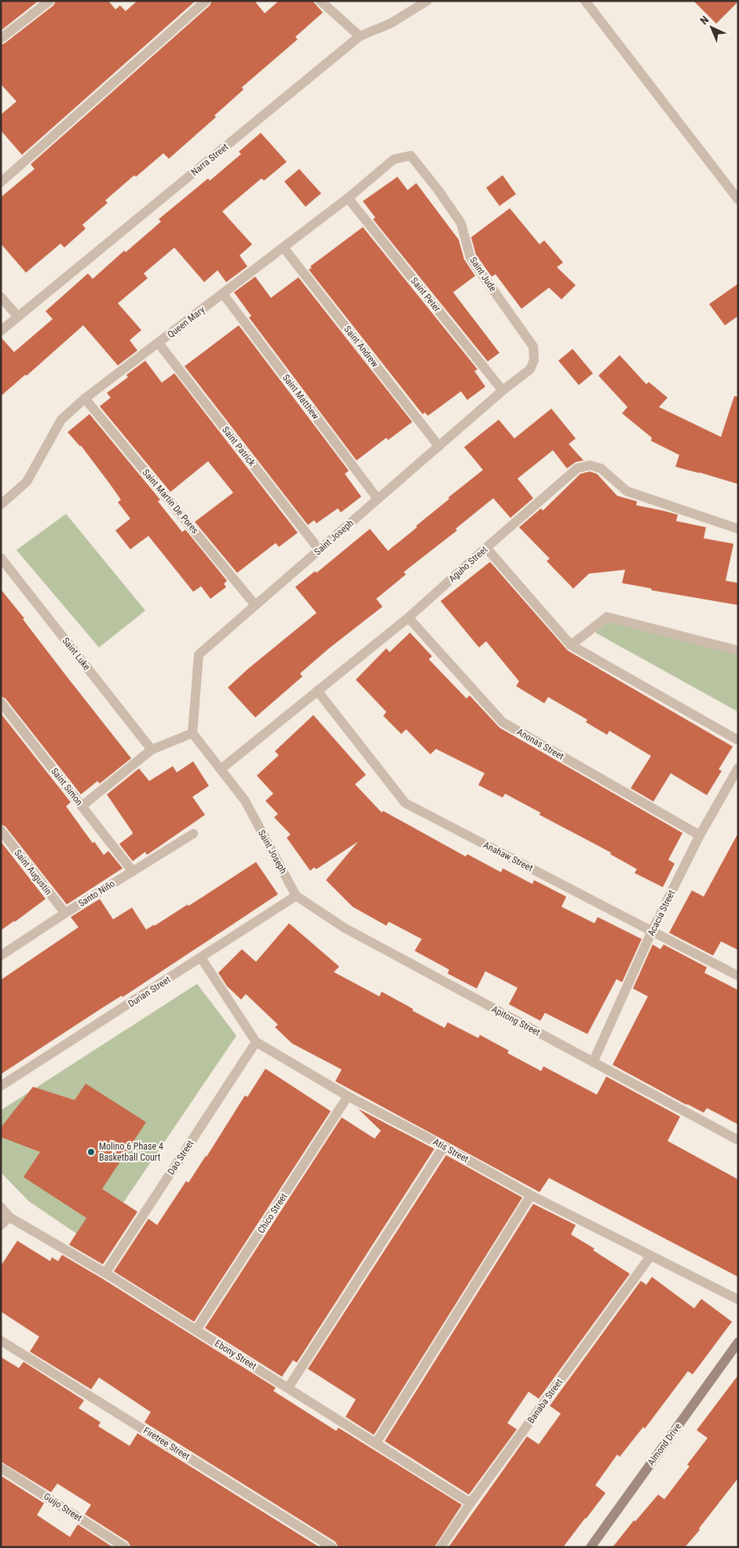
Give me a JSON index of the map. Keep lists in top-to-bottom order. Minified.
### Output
{"streets":{"street":["Narra Street","Saint Jude","Saint Peter","Queen Mary","Saint Andrew","Saint Matthew","Saint Patrick","Saint Martin De Pores","Saint Joseph","Aguho Street","Saint Luke","Anonas Street","Saint Simon","Anahaw Street","Saint Augustin","Santo Niño","Acacia Street","Durian Street","Apitong Street","Atis Street","Dao Street","Chico Street","Ebony Street","Banaba Street","Firetree Street","Almond Drive","Guijo Street"]},"crossings":[["Saint Jude","Queen Mary"],["Saint Jude","Saint Joseph"],["Saint Peter","Queen Mary"],["Saint Peter","Saint Joseph"],["Queen Mary","Saint Andrew"],["Queen Mary","Saint Matthew"],["Queen Mary","Saint Patrick"],["Queen Mary","Saint Martin De Pores"],["Saint Andrew","Saint Joseph"],["Saint Matthew","Saint Joseph"],["Saint Patrick","Saint Joseph"],["Saint Martin De Pores","Saint Joseph"],["Saint Joseph","Aguho Street"],["Saint Joseph","Durian Street"],["Saint Joseph","Apitong Street"],["Aguho Street","Anonas Street"],["Aguho Street","Anahaw Street"],["Anonas Street","Acacia Street"],["Saint Simon","Santo Niño"],["Anahaw Street","Acacia Street"],["Saint Augustin","Santo Niño"],["Acacia Street","Apitong Street"],["Durian Street","Apitong Street"],["Durian Street","Atis Street"],["Atis Street","Dao Street"],["Atis Street","Chico Street"],["Atis Street","Banaba Street"],["Dao Street","Ebony Street"],["Chico Street","Ebony Street"],["Ebony Street","Banaba Street"]],"places":["Molino 6 Phase 4 Basketball Court"],"north":"top left"}
